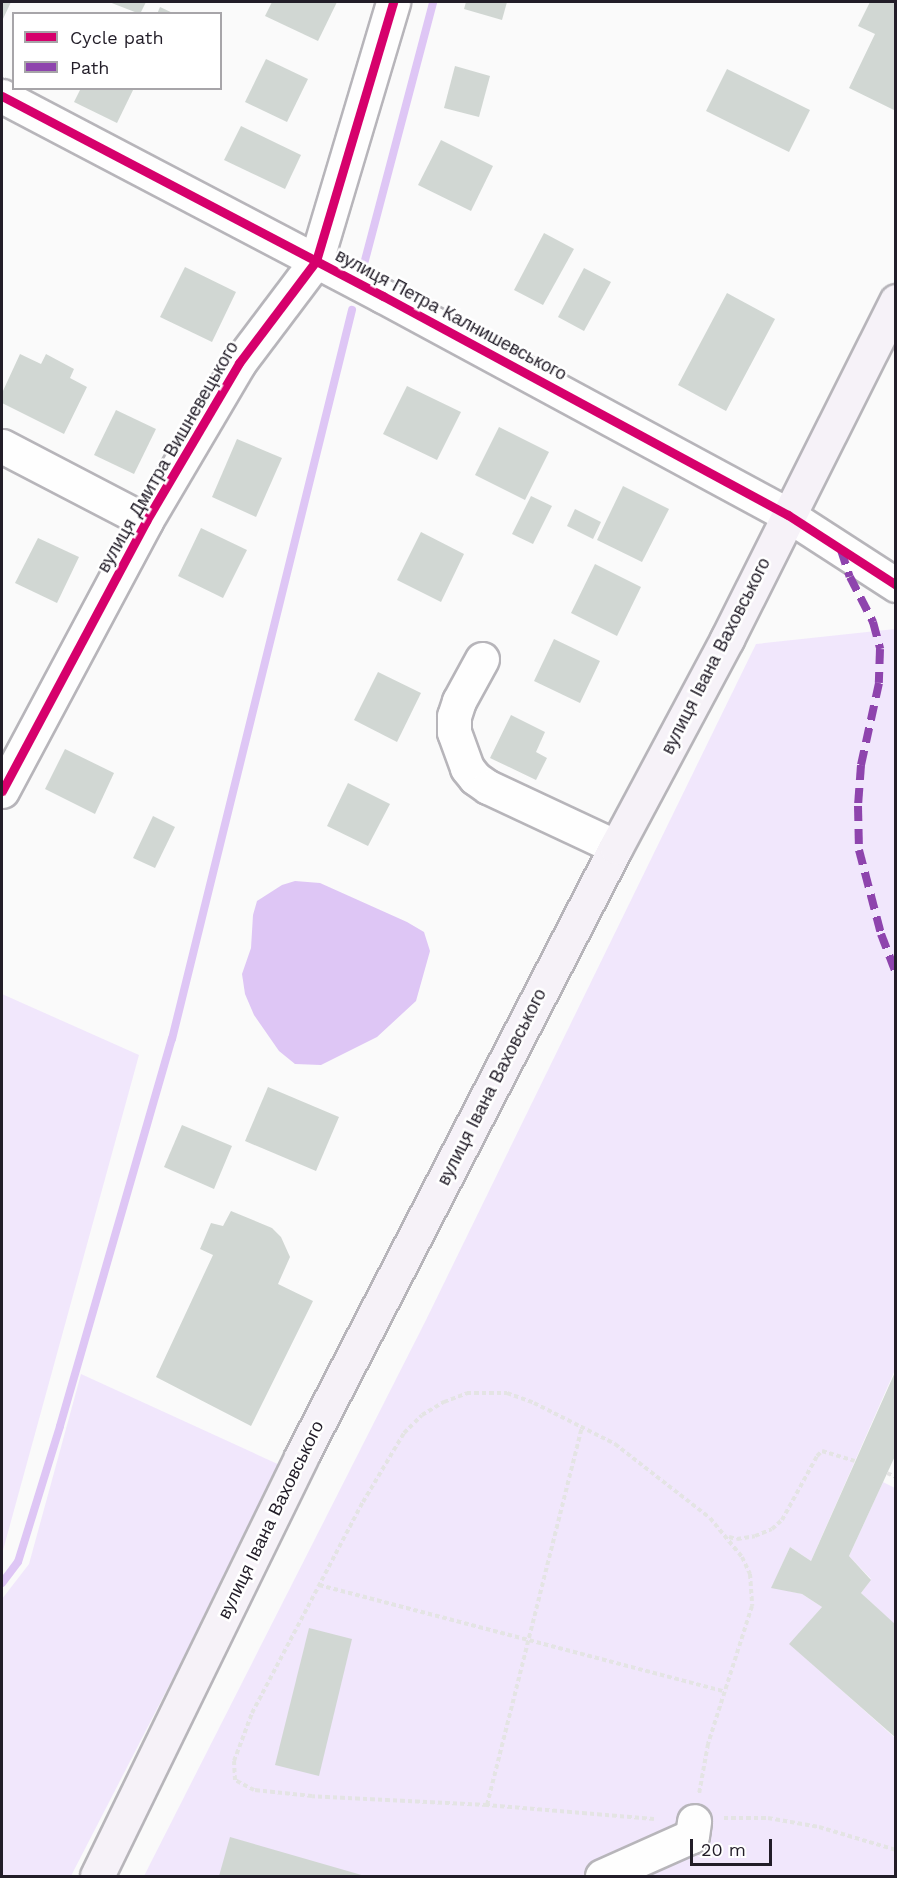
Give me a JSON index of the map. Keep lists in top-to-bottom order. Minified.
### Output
{"streets":{"main road":["вулиця Івана Ваховського"],"street":["вулиця Петра Калнишевського","вулиця Дмитра Вишневецького"]},"crossings":[["вулиця Петра Калнишевського","вулиця Дмитра Вишневецького"],["вулиця Петра Калнишевського","вулиця Івана Ваховського"]],"legend":["Cycle path","Path"],"scale_bar":"20 m"}
